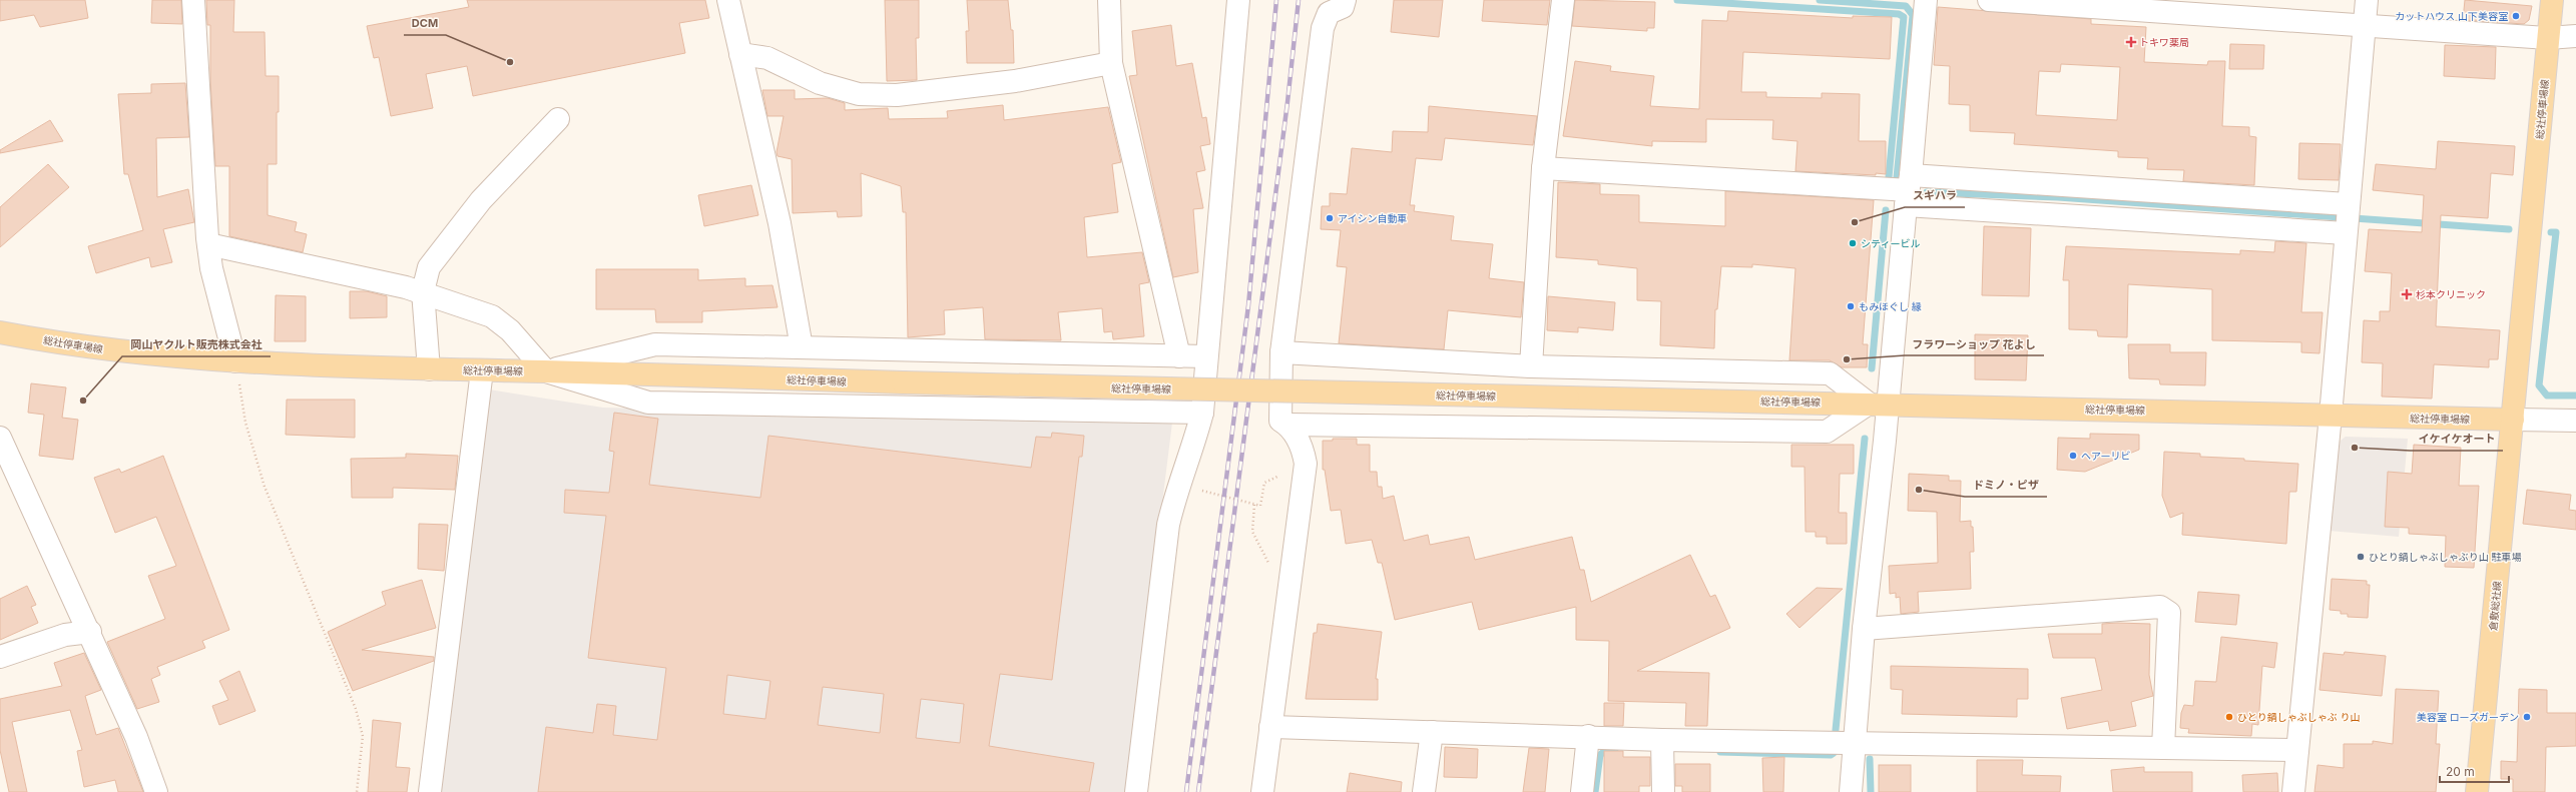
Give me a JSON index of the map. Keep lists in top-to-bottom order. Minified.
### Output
{"streets":{"main road":["総社停車場線","倉敷総社線"]},"crossings":[["総社停車場線","倉敷総社線"]],"places":{"other":["カットハウス 山下美容室","DCM","アイシン自動車","スギハラ","シティービル","もみほぐし 縁","フラワーショップ 花よし","岡山ヤクルト販売株式会社","イケイケオート","ヘアーリビ","ドミノ・ピザ","ひとり鍋しゃぶしゃぶり山 駐車場","ひとり鍋しゃぶしゃぶ り山","美容室 ローズガーデン"],"health":["トキワ薬局","杉本クリニック"]},"scale_bar":"20 m"}
